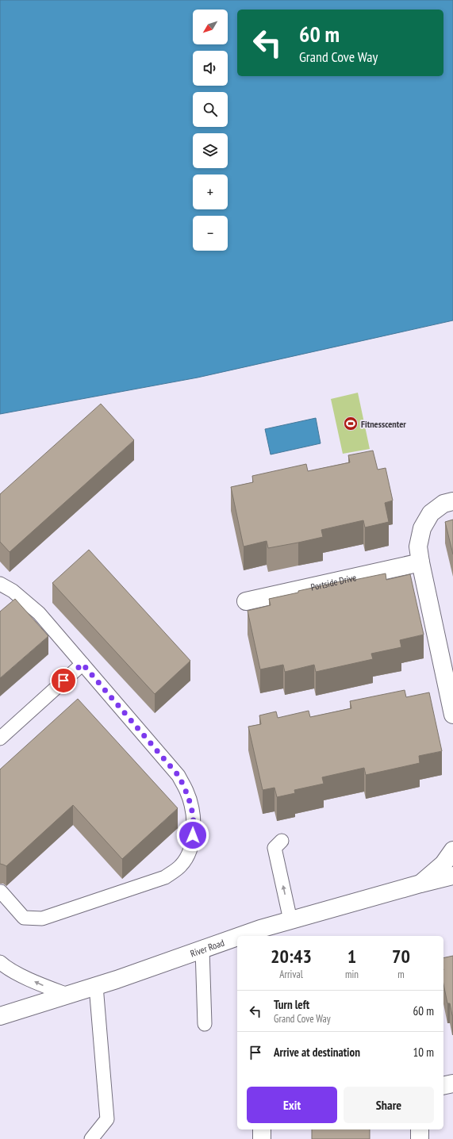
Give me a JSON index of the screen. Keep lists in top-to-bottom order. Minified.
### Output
{"streets":{"street":["Portside Drive","River Road"]},"places":{"sports":["Fitnesscenter"]},"north":"bottom left","page":{"map_buttons":["+","−"],"turn":["60 m","Grand Cove Way"],"eta":["20:43","Arrival","1","min","70","m"],"list":[{"name":"Turn left","note":"Grand Cove Way","value":"60 m"},{"name":"Arrive at destination","value":"10 m"}],"buttons":["Exit","Share"]}}
